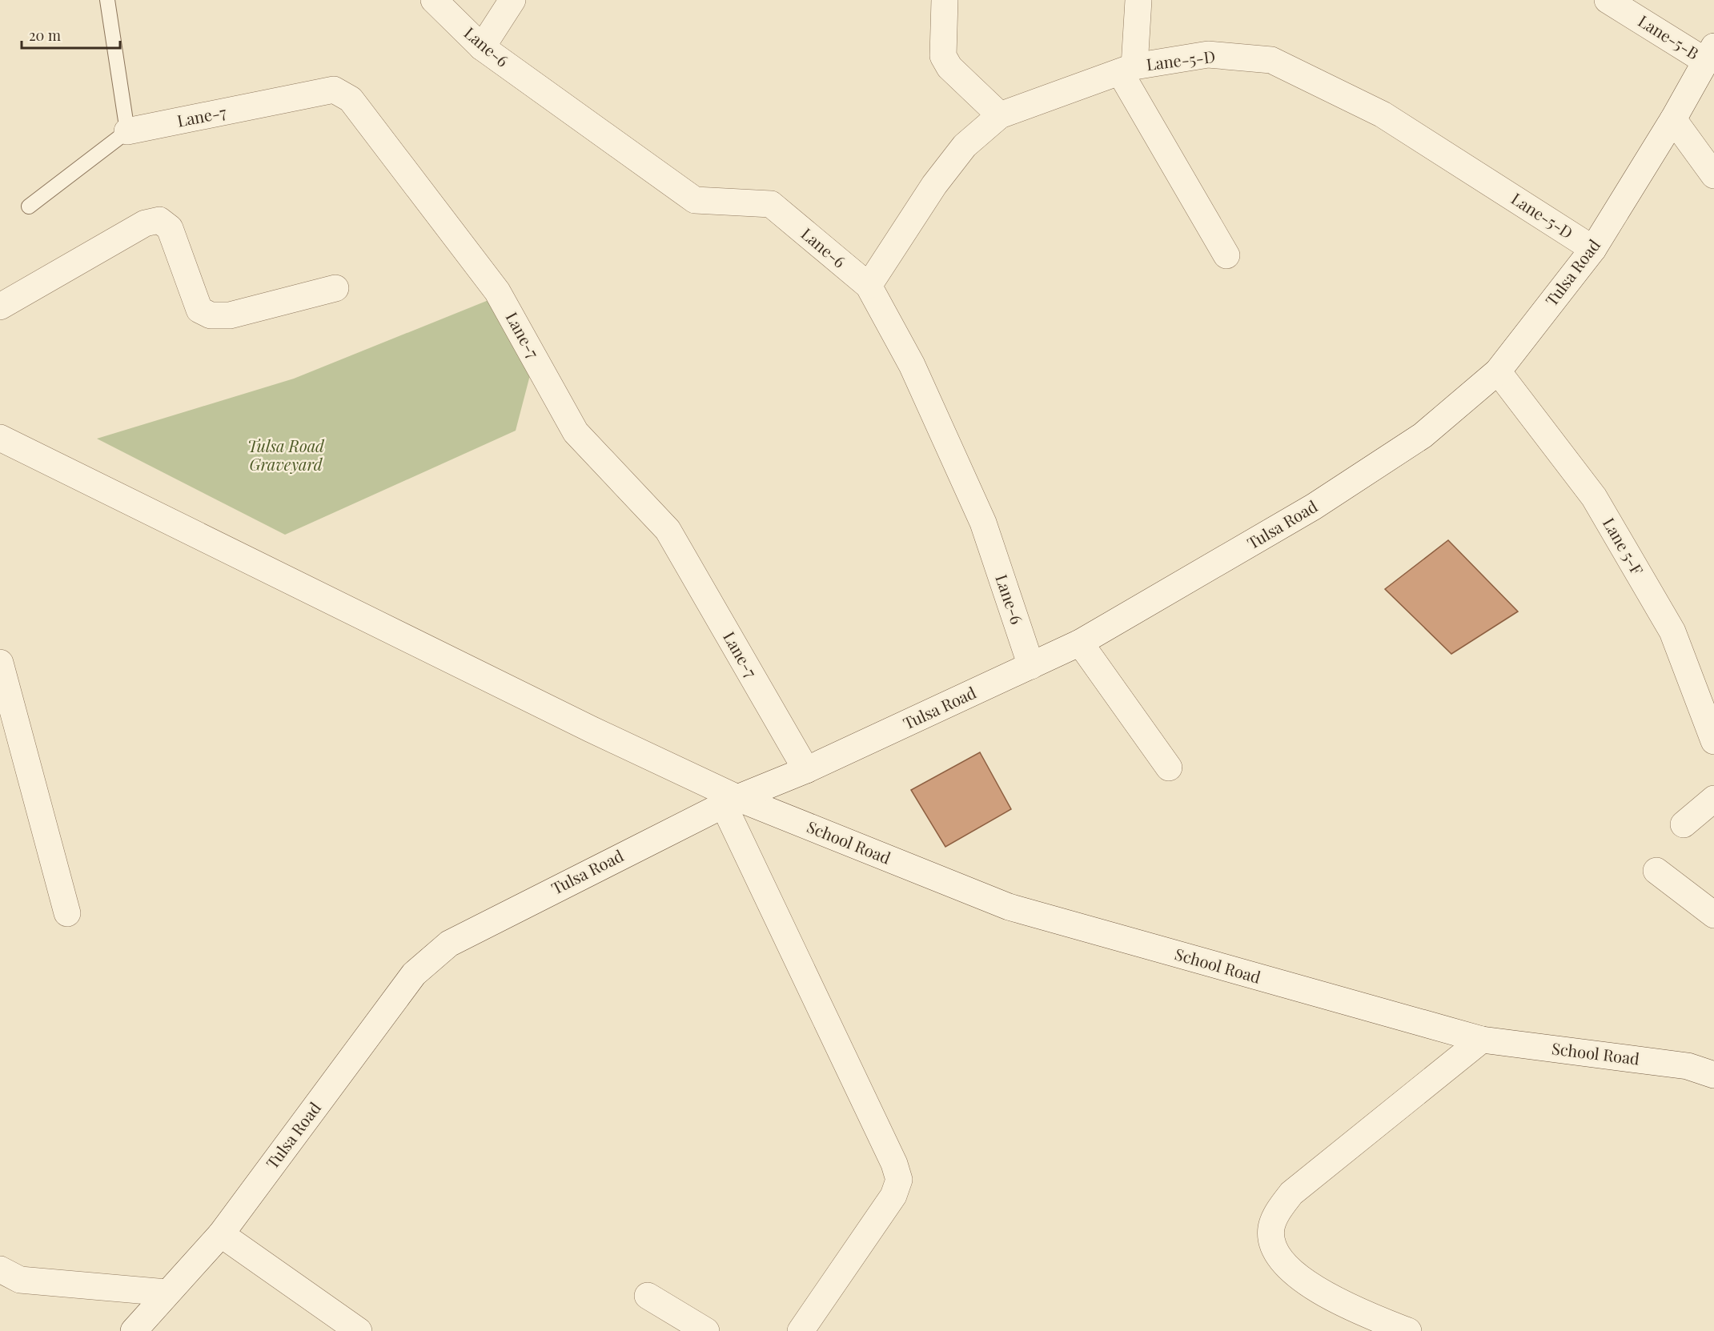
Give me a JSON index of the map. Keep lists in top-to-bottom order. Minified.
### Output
{"streets":{"street":["Lane-5-B","Lane-6","Lane-5-D","Lane-7","Tulsa Road","Lane 5-F","School Road"]},"crossings":[["Lane-5-B","Tulsa Road"],["Lane-6","Lane-5-D"],["Lane-6","Tulsa Road"],["Lane-5-D","Tulsa Road"],["Lane-7","Tulsa Road"],["Tulsa Road","Lane 5-F"],["Tulsa Road","School Road"]],"parks":["Tulsa Road Graveyard"],"scale_bar":"20 m"}
